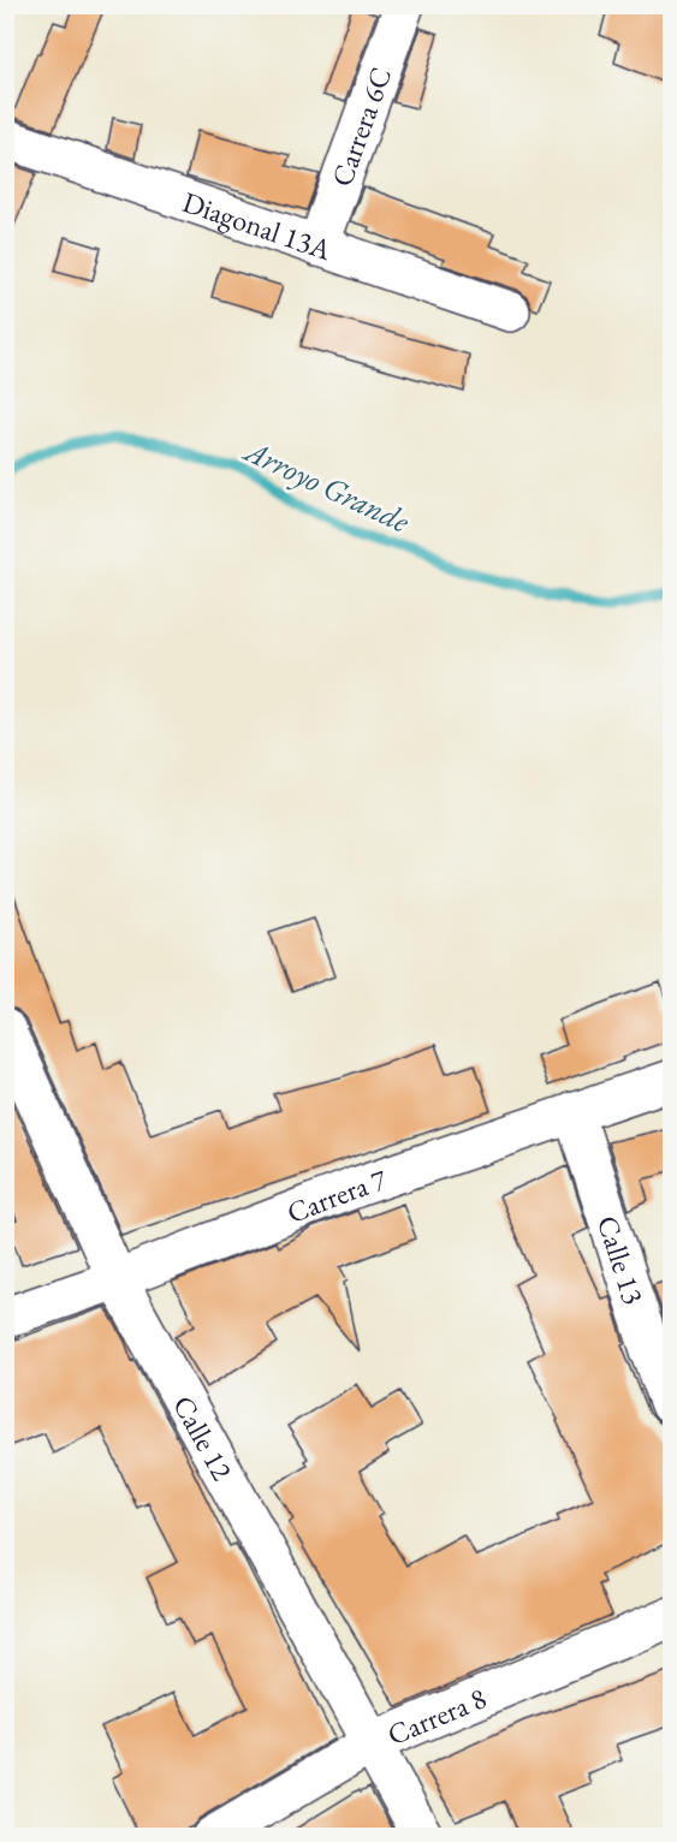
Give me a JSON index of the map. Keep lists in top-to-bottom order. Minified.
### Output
{"streets":{"street":["Carrera 6C","Diagonal 13A","Carrera 7","Calle 13","Calle 12","Carrera 8"]},"crossings":[["Carrera 6C","Diagonal 13A"],["Carrera 7","Calle 13"],["Carrera 7","Calle 12"],["Calle 12","Carrera 8"]],"water":["Arroyo Grande"]}
